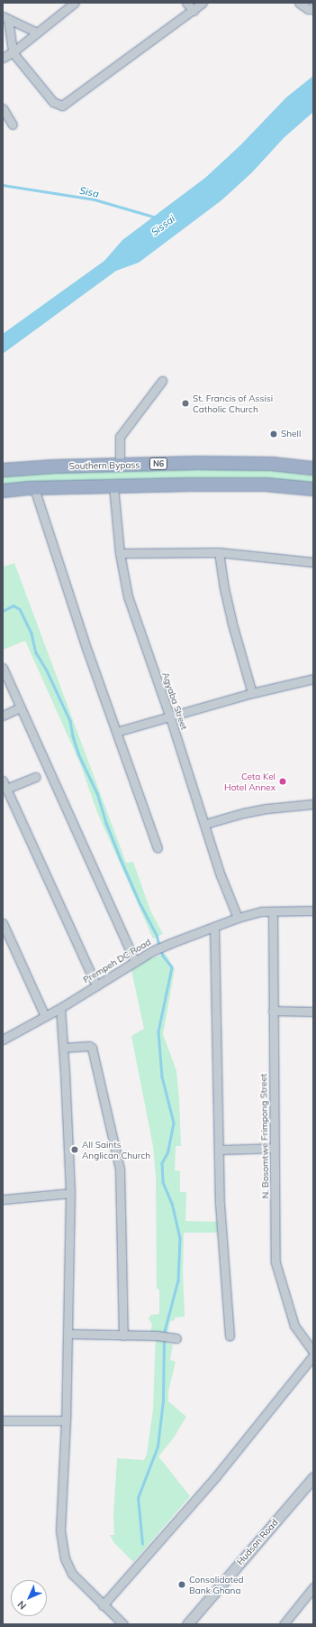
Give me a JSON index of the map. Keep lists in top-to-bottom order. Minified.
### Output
{"streets":{"highway":["N6","Southern Bypass"],"street":["Agyaba Street","Prempeh DC Road","N. Bosomtwe Frimpong Street","Hudson Road"]},"crossings":[["Agyaba Street","Prempeh DC Road"],["Prempeh DC Road","N. Bosomtwe Frimpong Street"]],"water":["Sisa","Sissai"],"places":["St. Francis of Assisi Catholic Church","Shell","Ceta Kel Hotel Annex","All Saints Anglican Church","Consolidated Bank Ghana"],"north":"bottom left"}
